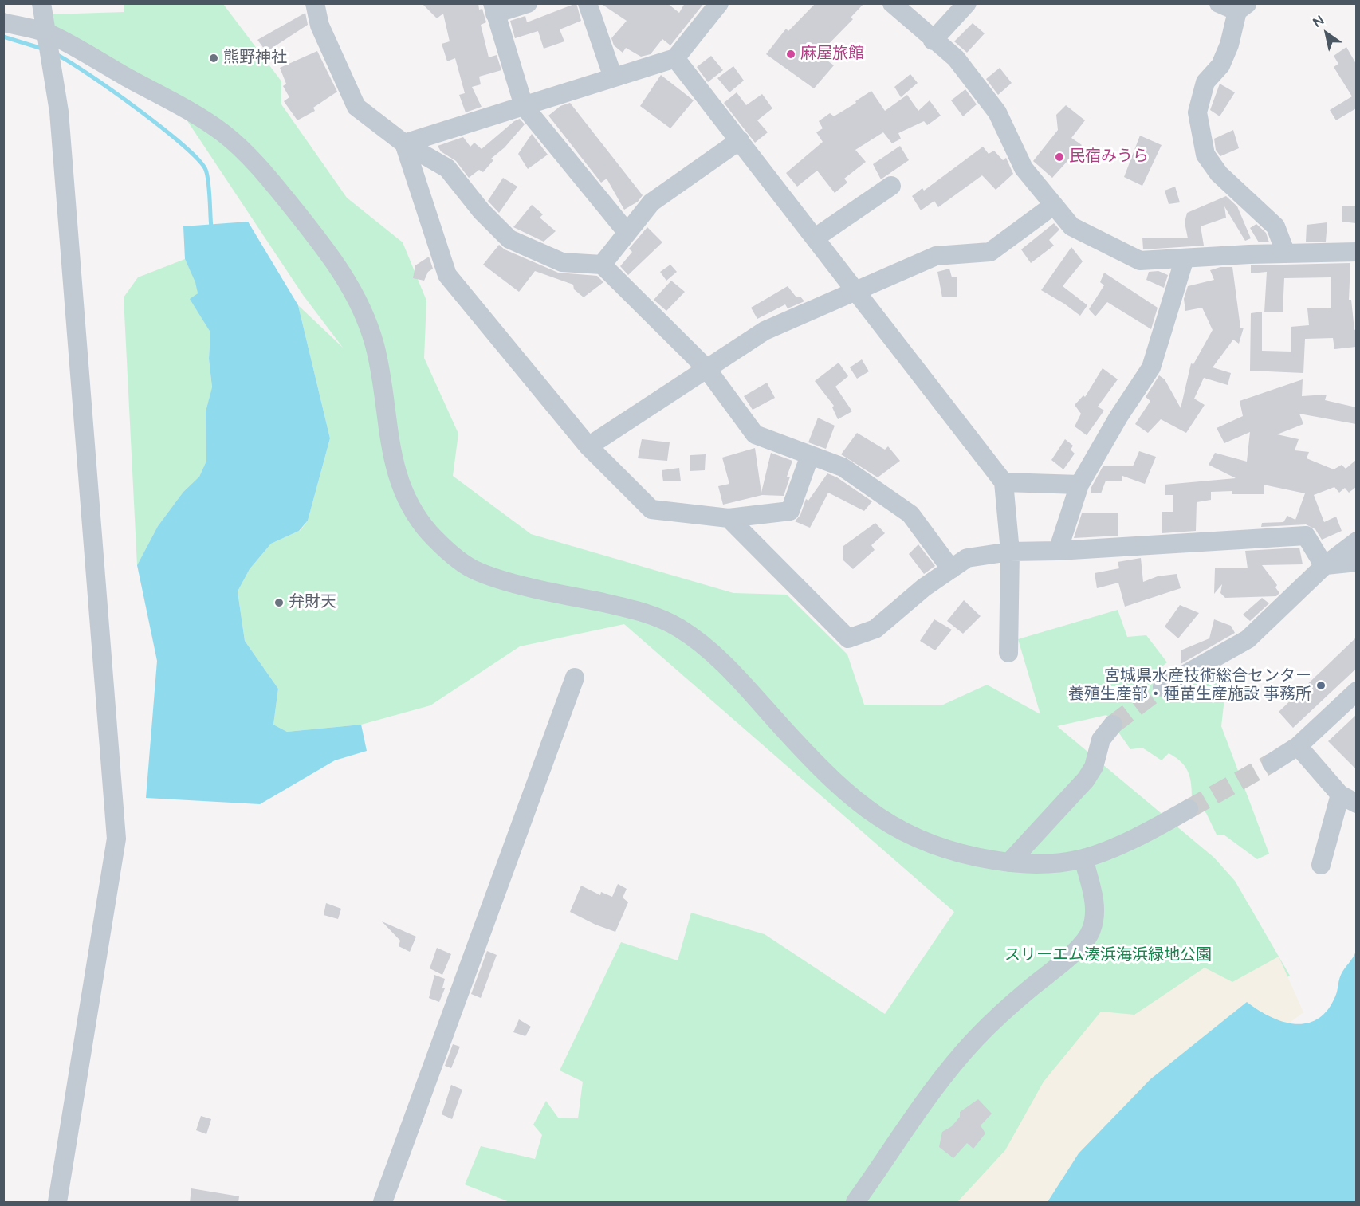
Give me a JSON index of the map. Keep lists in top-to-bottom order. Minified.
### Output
{"parks":["スリーエム湊浜海浜緑地公園"],"places":["麻屋旅館","熊野神社","民宿みうら","弁財天","宮城県水産技術総合センター 養殖生産部・種苗生産施設 事務所"],"north":"top left"}
